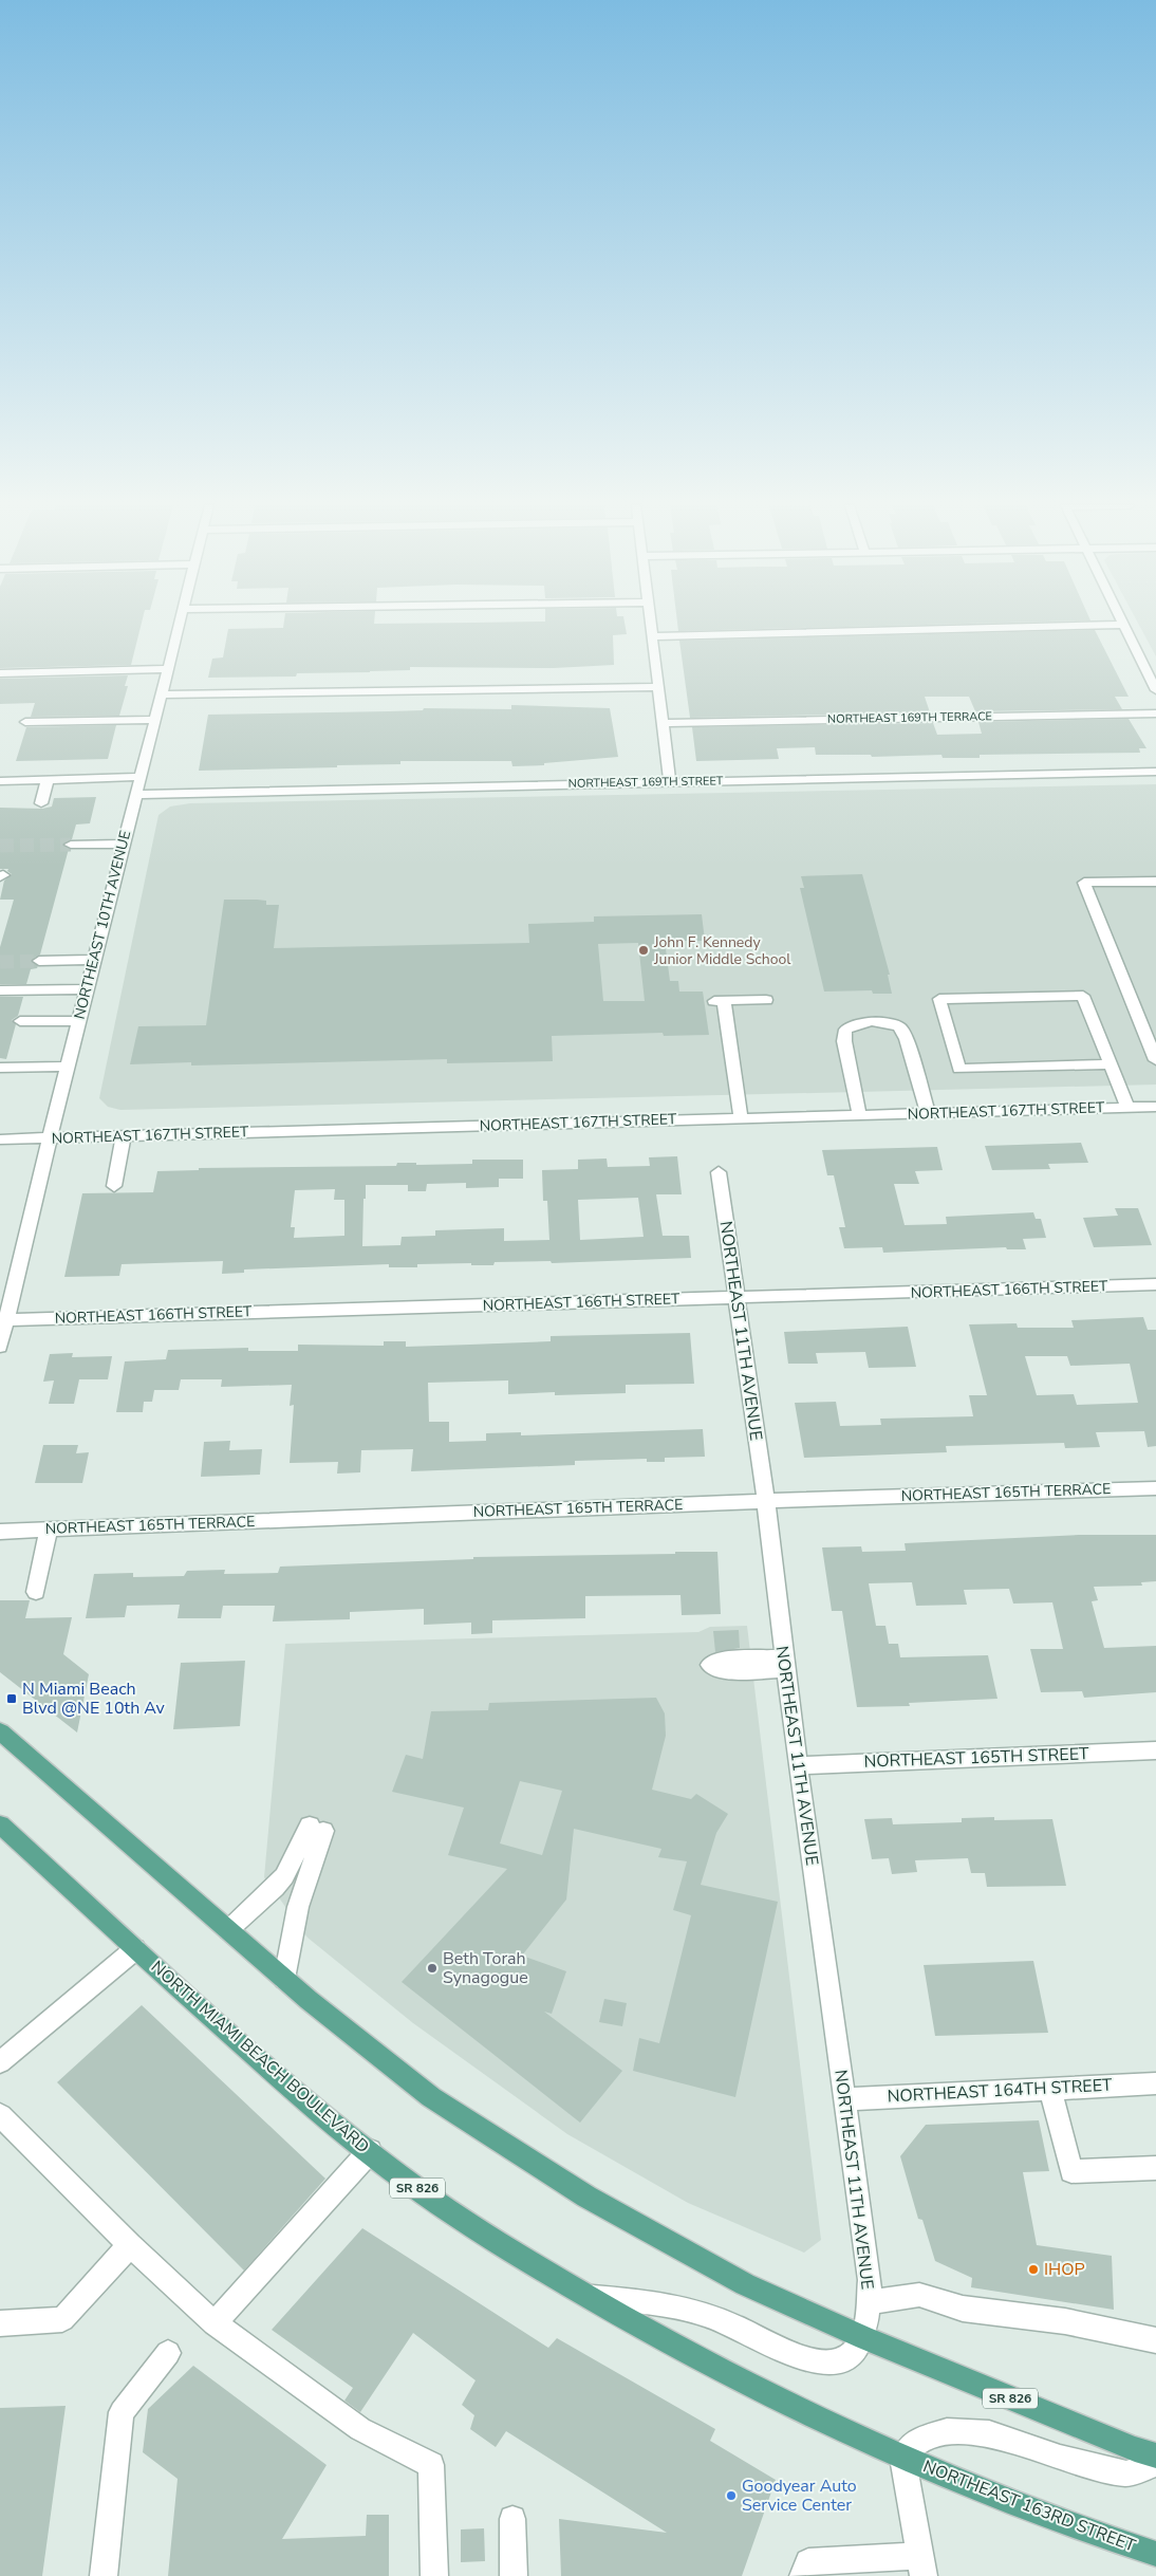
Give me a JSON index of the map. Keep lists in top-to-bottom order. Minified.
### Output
{"streets":{"main road":["NORTH MIAMI BEACH BOULEVARD","SR 826","NORTHEAST 163RD STREET"],"street":["NORTHEAST 169TH TERRACE","NORTHEAST 169TH STREET","NORTHEAST 10TH AVENUE","NORTHEAST 167TH STREET","NORTHEAST 166TH STREET","NORTHEAST 11TH AVENUE","NORTHEAST 165TH TERRACE","NORTHEAST 165TH STREET","NORTHEAST 164TH STREET"]},"crossings":[["NORTHEAST 169TH STREET","NORTHEAST 10TH AVENUE"],["NORTHEAST 10TH AVENUE","NORTHEAST 167TH STREET"],["NORTHEAST 10TH AVENUE","NORTHEAST 166TH STREET"],["NORTHEAST 166TH STREET","NORTHEAST 11TH AVENUE"],["NORTHEAST 11TH AVENUE","NORTHEAST 165TH TERRACE"],["NORTHEAST 11TH AVENUE","NORTHEAST 165TH STREET"],["NORTHEAST 11TH AVENUE","NORTHEAST 164TH STREET"],["NORTHEAST 11TH AVENUE","SR 826"],["NORTH MIAMI BEACH BOULEVARD","NORTHEAST 163RD STREET"]],"places":{"other":["John F. Kennedy Junior Middle School","Beth Torah Synagogue","IHOP","Goodyear Auto Service Center"],"transit":["N Miami Beach Blvd @NE 10th Av"]}}
